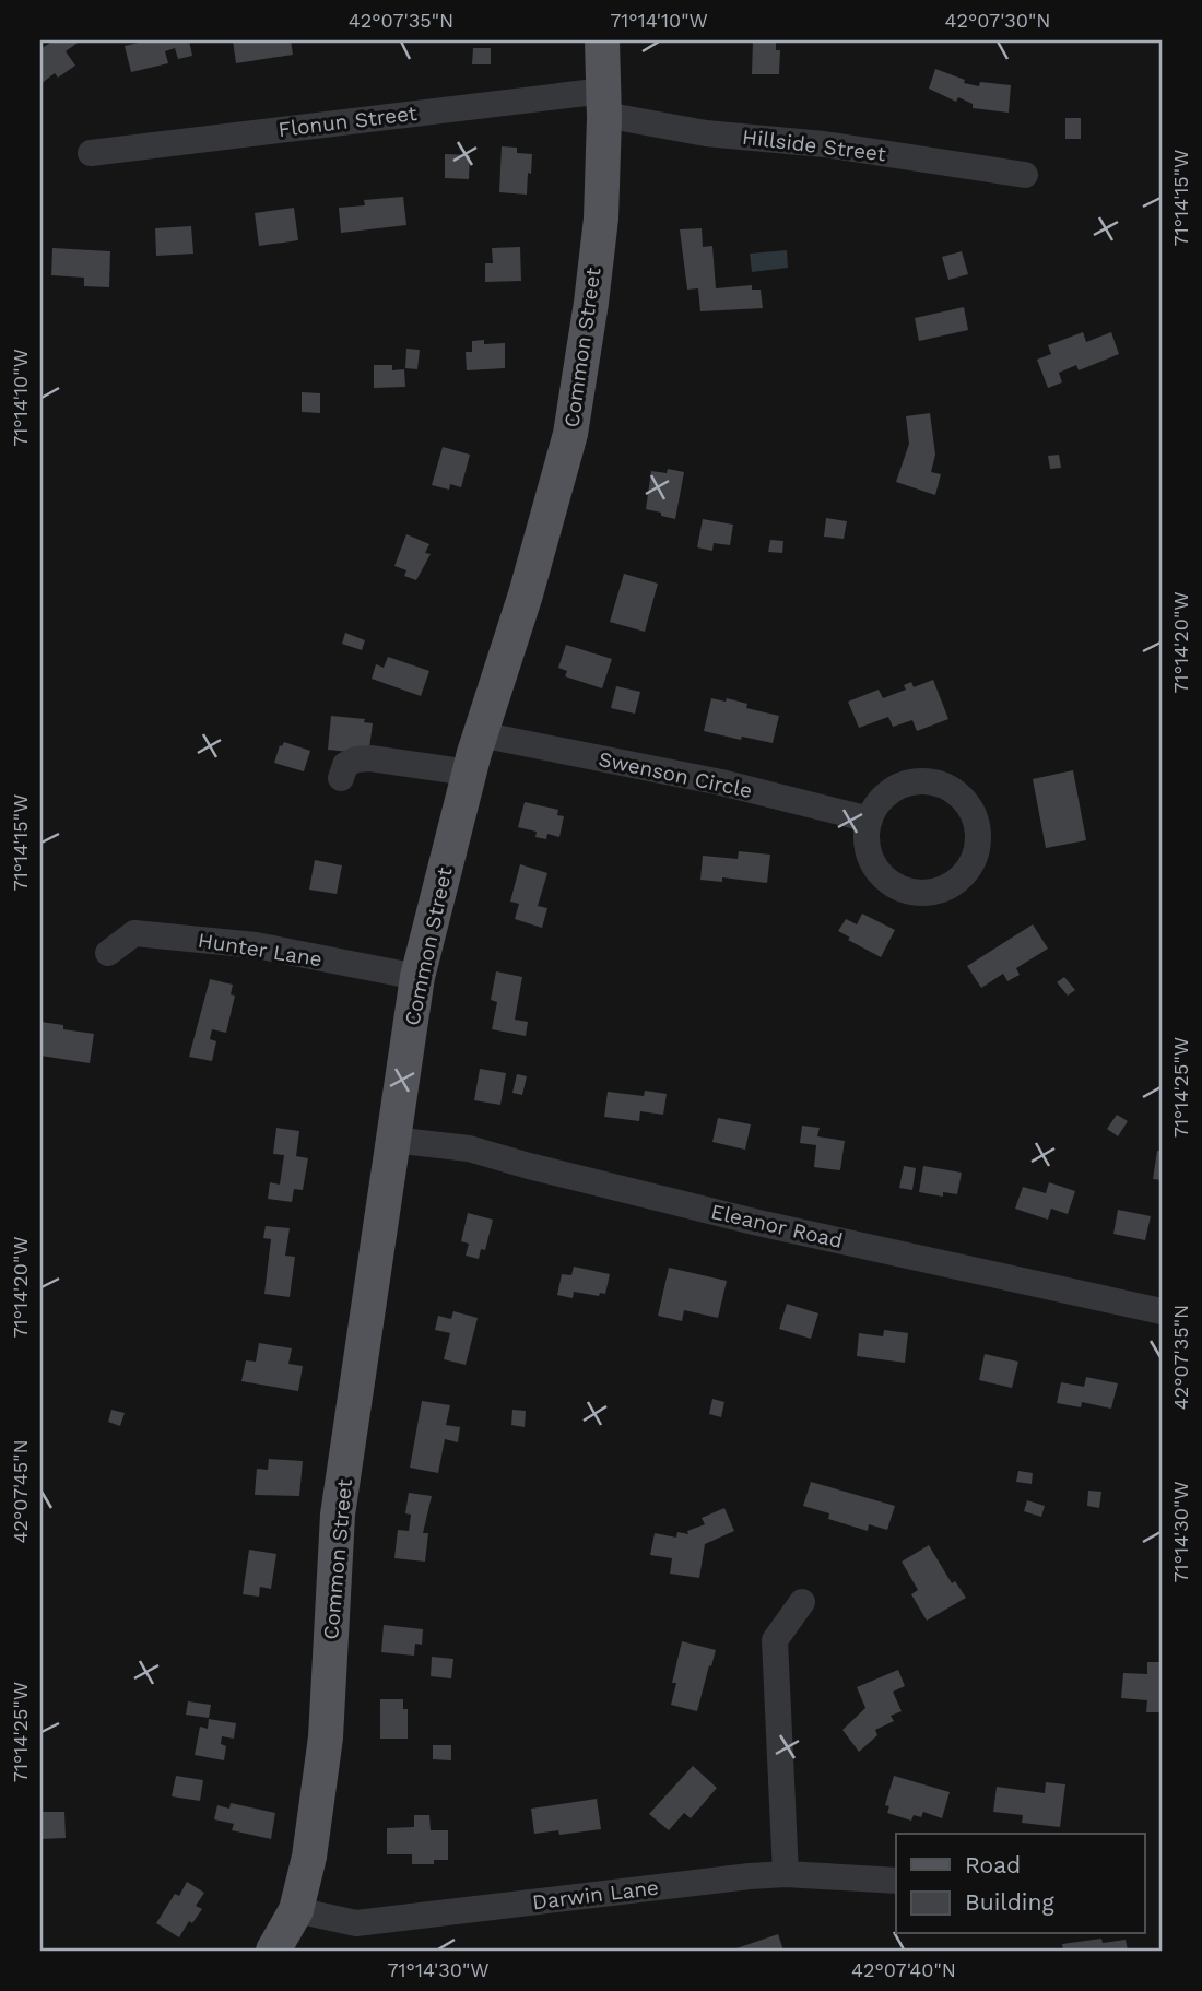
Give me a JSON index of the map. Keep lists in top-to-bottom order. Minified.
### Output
{"streets":{"main road":["Common Street"],"street":["Flonun Street","Hillside Street","Swenson Circle","Hunter Lane","Eleanor Road","Darwin Lane"]},"crossings":[["Flonun Street","Hillside Street"],["Flonun Street","Common Street"],["Hillside Street","Common Street"],["Common Street","Swenson Circle"],["Common Street","Hunter Lane"],["Common Street","Eleanor Road"],["Common Street","Darwin Lane"]],"legend":["Road","Building"],"coordinates":["42°07'35\"N","71°14'10\"W","42°07'30\"N","71°14'15\"W","71°14'20\"W","71°14'25\"W","42°07'45\"N","71°14'30\"W","42°07'40\"N"]}
